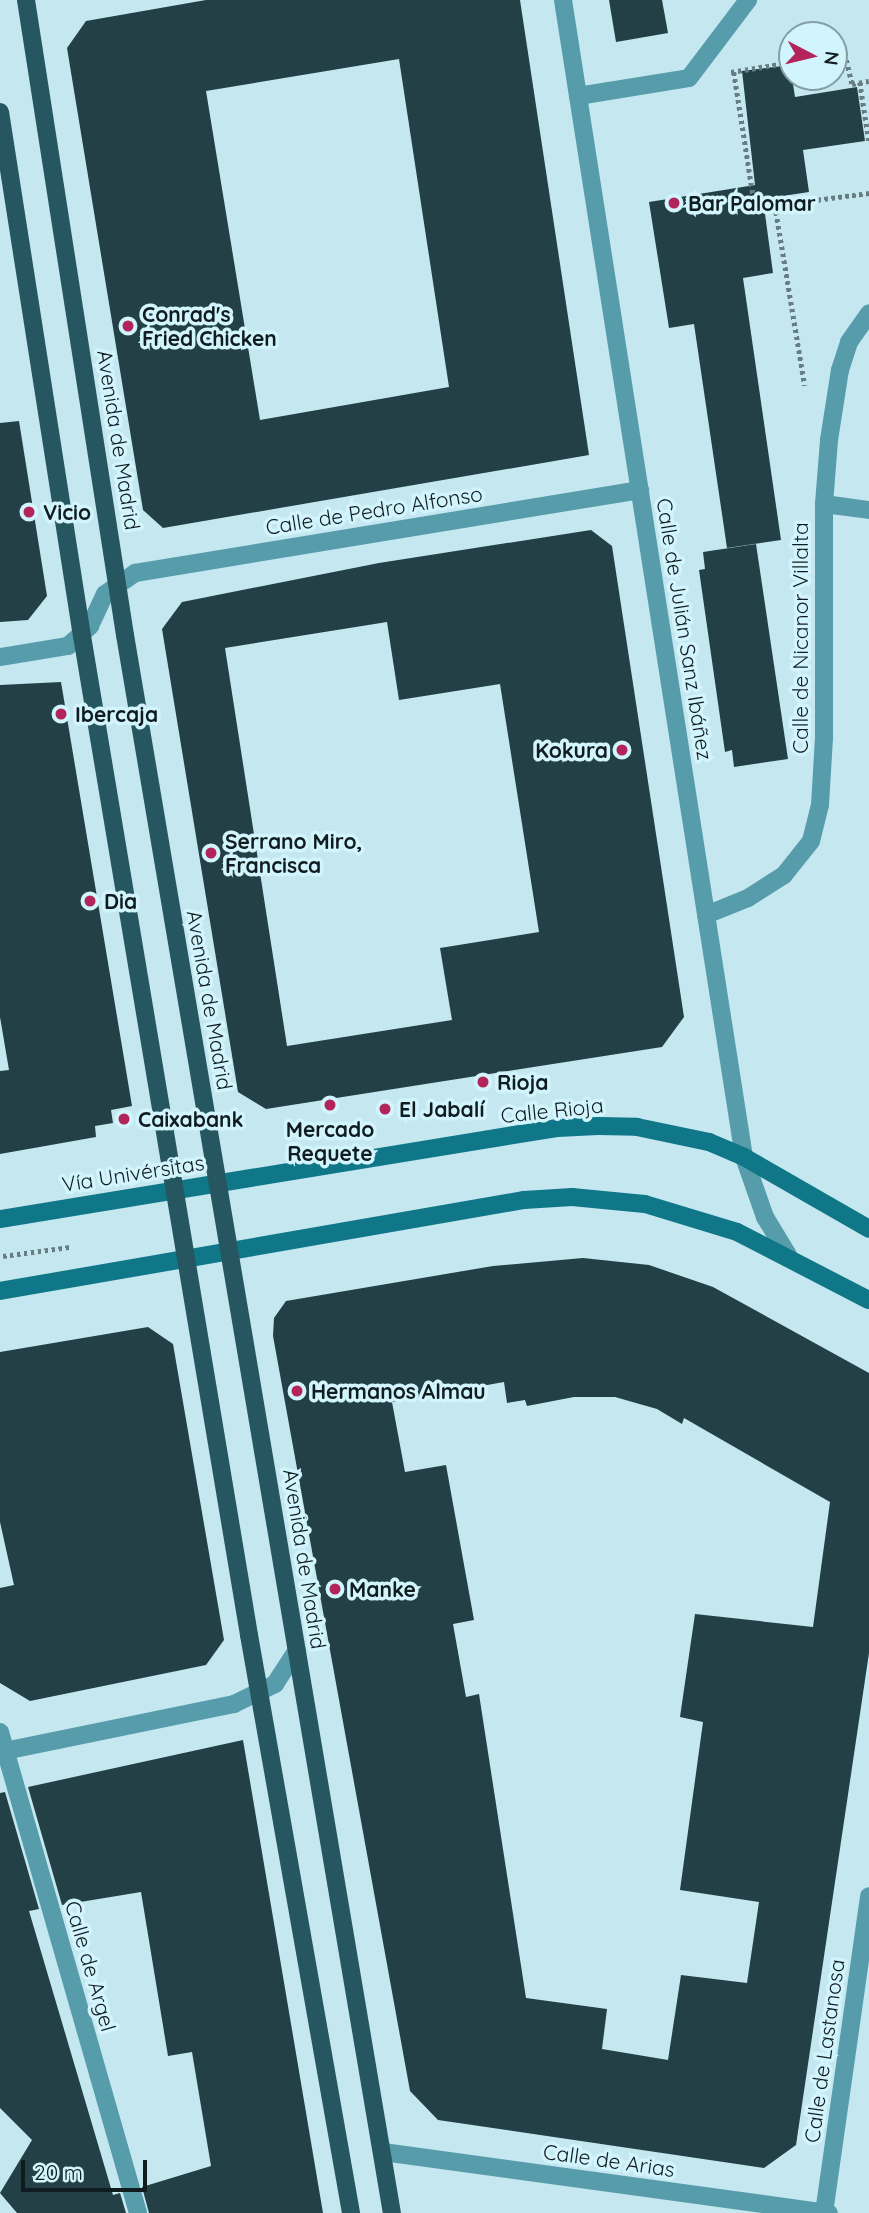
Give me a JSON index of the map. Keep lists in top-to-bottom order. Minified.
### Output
{"streets":{"main road":["Avenida de Madrid","Calle Rioja","Vía Univérsitas"],"street":["Calle de Pedro Alfonso","Calle de Julián Sanz Ibáñez","Calle de Nicanor Villalta","Calle de Argel","Calle de Lastanosa","Calle de Arias"]},"crossings":[["Avenida de Madrid","Calle de Pedro Alfonso"],["Avenida de Madrid","Calle Rioja"],["Avenida de Madrid","Vía Univérsitas"],["Avenida de Madrid","Calle de Arias"],["Calle de Pedro Alfonso","Calle de Julián Sanz Ibáñez"],["Calle de Julián Sanz Ibáñez","Calle de Nicanor Villalta"],["Calle de Julián Sanz Ibáñez","Calle Rioja"],["Calle Rioja","Vía Univérsitas"],["Calle de Lastanosa","Calle de Arias"]],"places":["Bar Palomar","Conrad's Fried Chicken","Vicio","Ibercaja","Kokura","Serrano Miro, Francisca","Dia","Rioja","Mercado Requete","El Jabalí","Caixabank","Hermanos Almau","Manke"],"scale_bar":"20 m","north":"right"}
